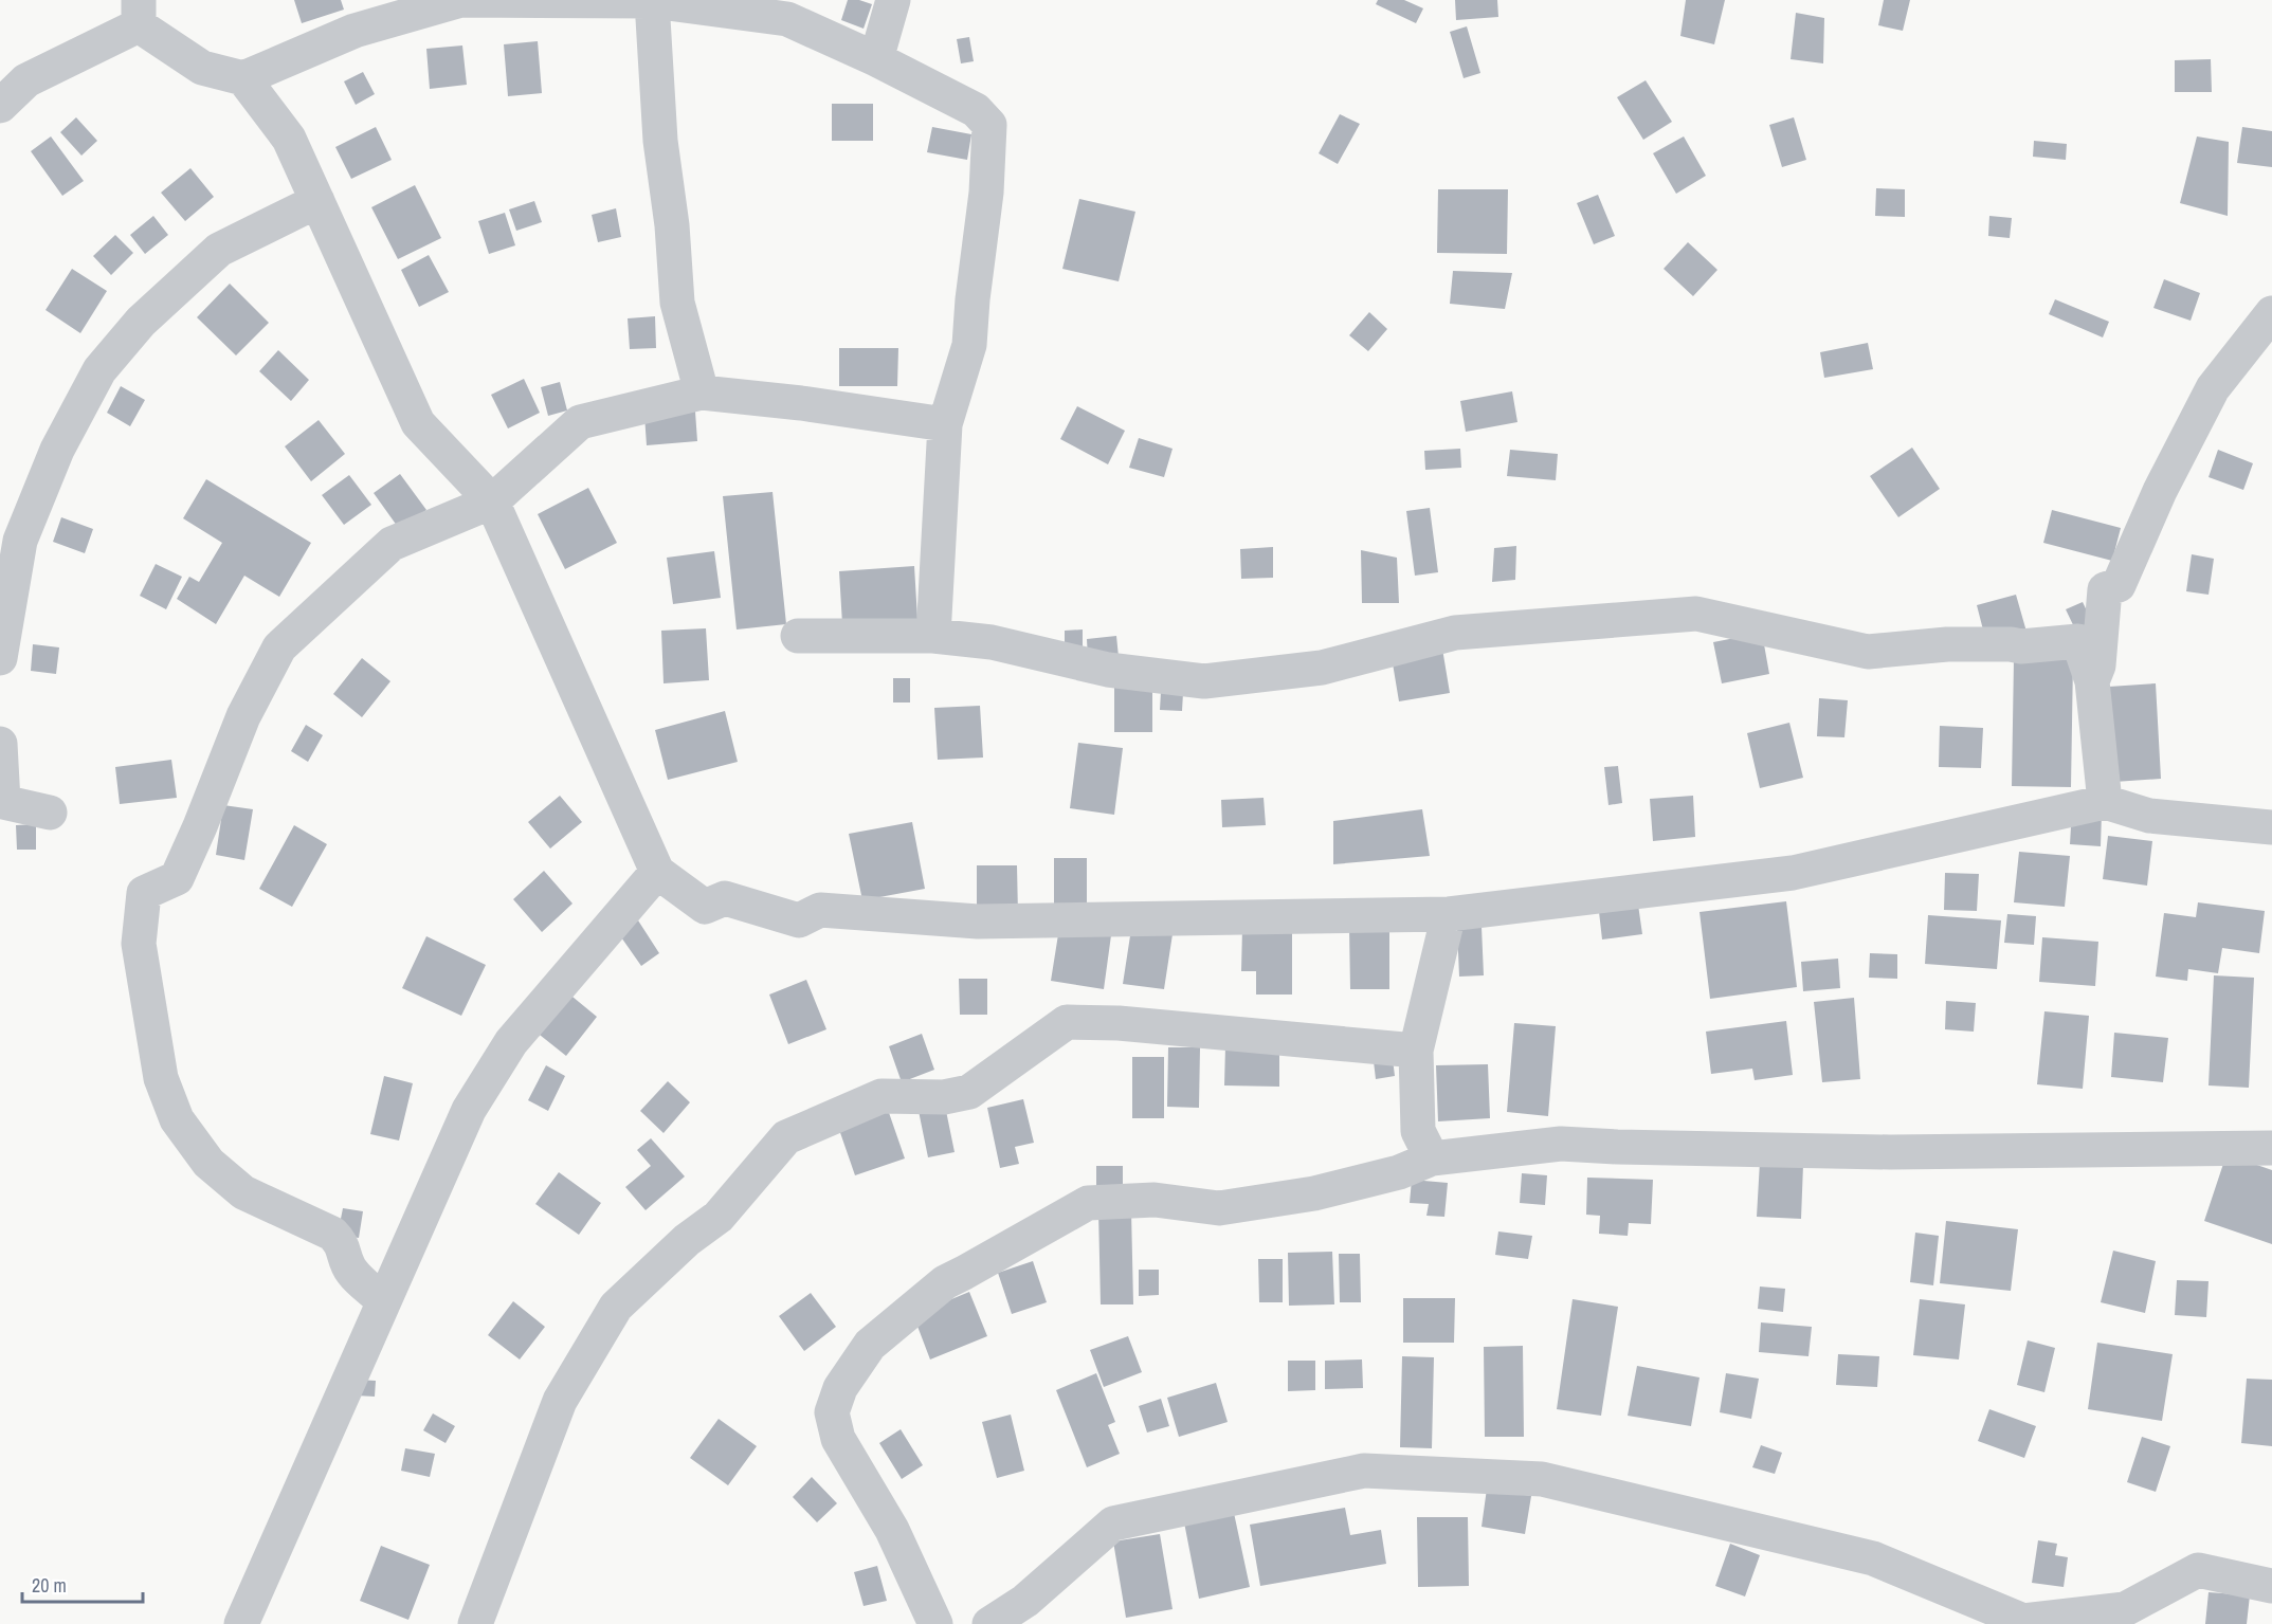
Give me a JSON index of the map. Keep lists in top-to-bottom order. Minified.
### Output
{"scale_bar":"20 m"}
